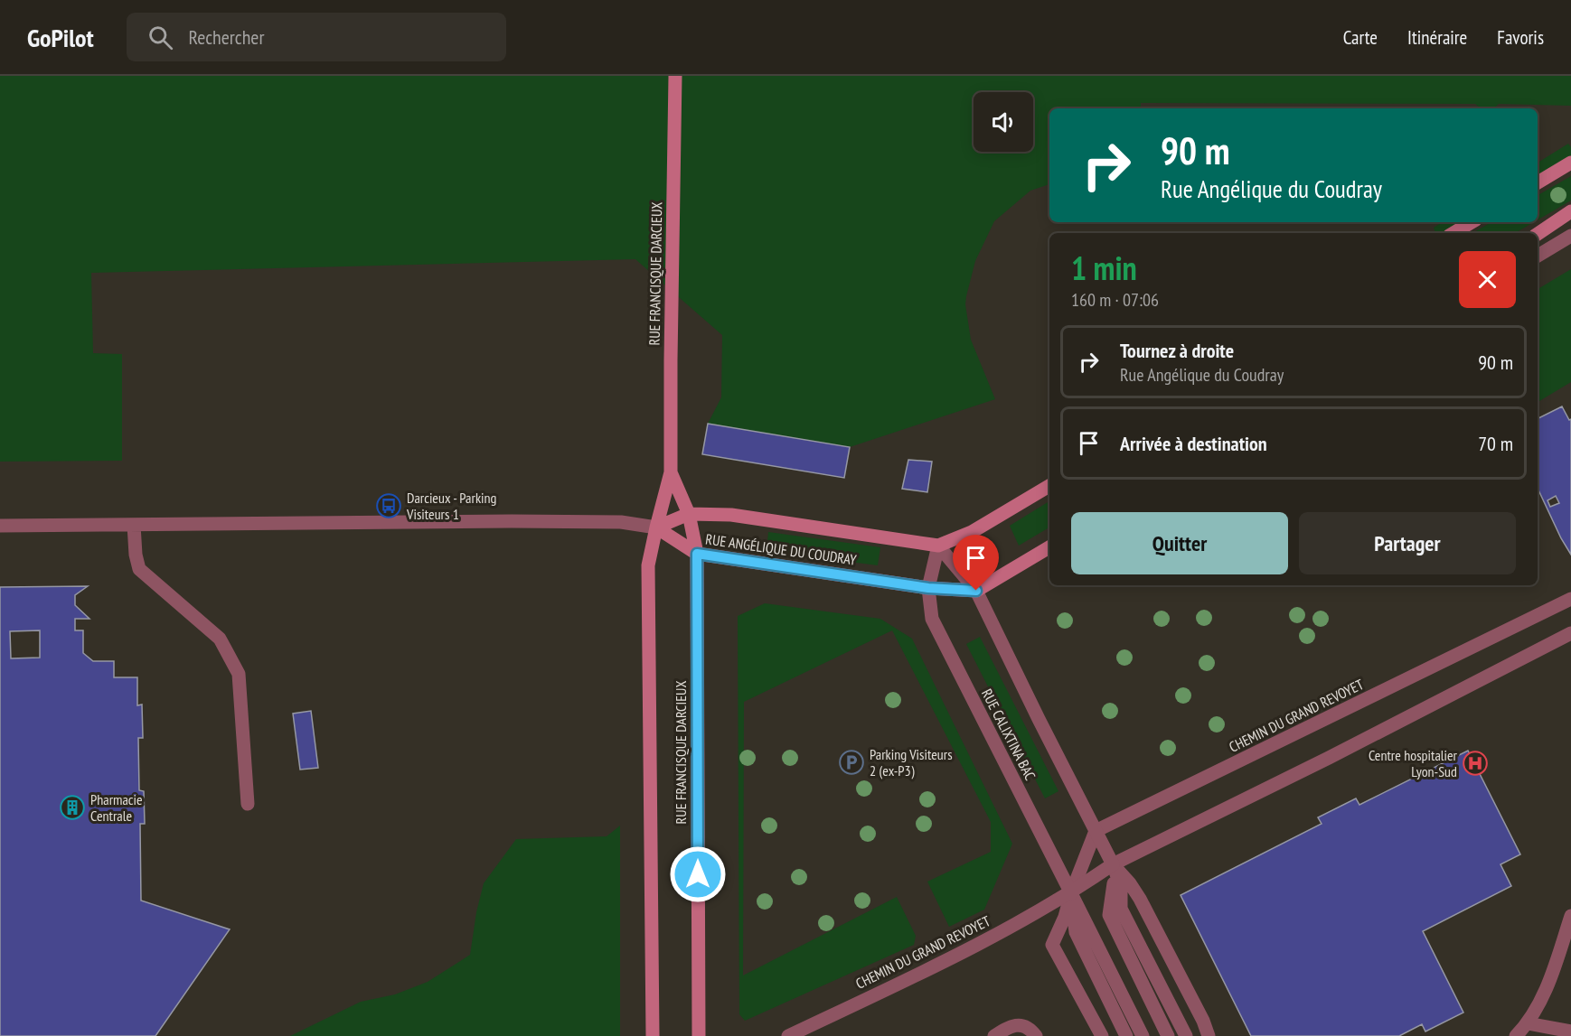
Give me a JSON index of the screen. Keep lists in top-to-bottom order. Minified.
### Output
{"streets":{"street":["RUE FRANCISQUE DARCIEUX","RUE ANGÉLIQUE DU COUDRAY","CHEMIN DU GRAND REVOYET","RUE CALIXTINA BAC"]},"crossings":[["RUE FRANCISQUE DARCIEUX","RUE ANGÉLIQUE DU COUDRAY"],["RUE ANGÉLIQUE DU COUDRAY","RUE CALIXTINA BAC"],["CHEMIN DU GRAND REVOYET","RUE CALIXTINA BAC"]],"places":{"bus stop":["Darcieux - Parking Visiteurs 1"],"parking":["Parking Visiteurs 2 (ex-P3)"],"hospital":["Centre hospitalier Lyon-Sud"],"building":["Pharmacie Centrale"]},"page":{"header":"GoPilot","search":"Rechercher","nav":["Carte","Itinéraire","Favoris"],"turn":["90 m","Rue Angélique du Coudray"],"heading":["1 min","160 m · 07:06"],"list":[{"name":"Tournez à droite","note":"Rue Angélique du Coudray","value":"90 m"},{"name":"Arrivée à destination","value":"70 m"}],"buttons":["Quitter","Partager"]}}
